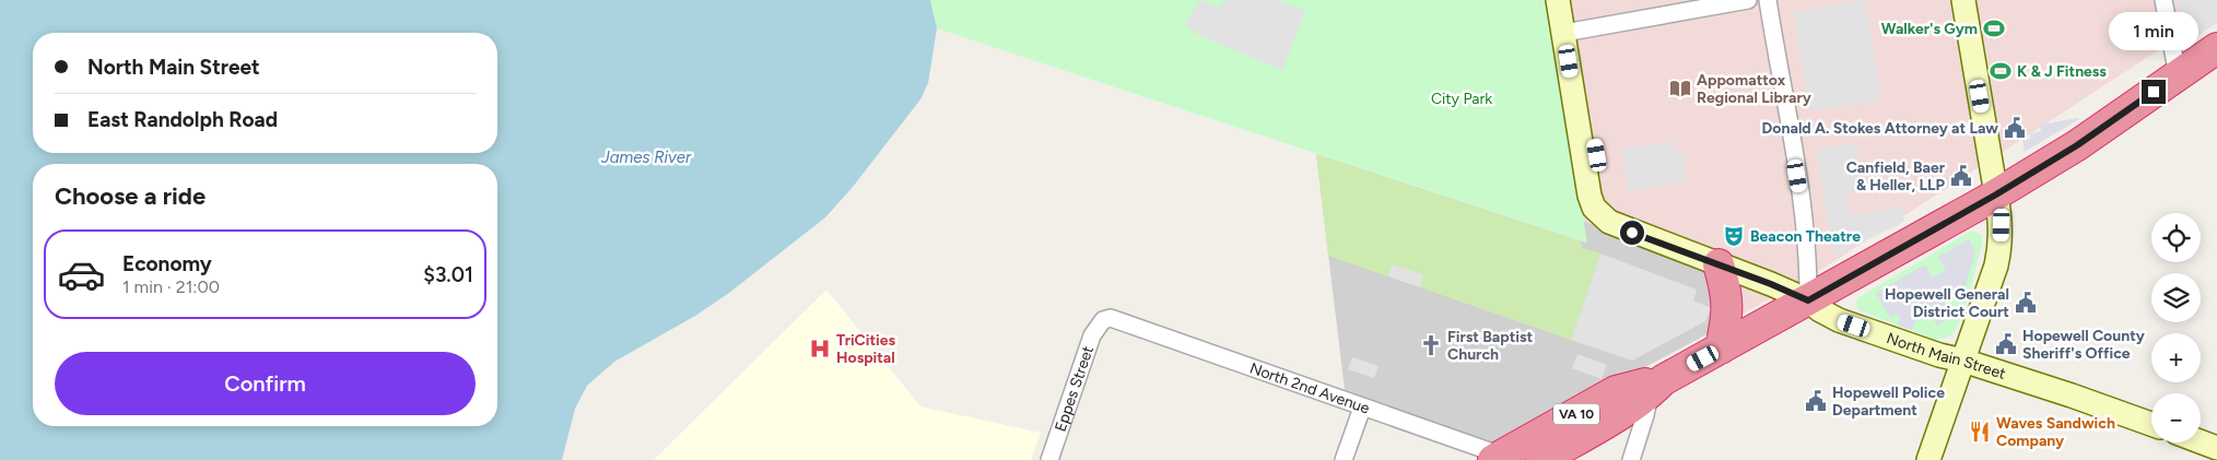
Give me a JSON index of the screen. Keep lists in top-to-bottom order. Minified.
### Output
{"streets":{"highway":["VA 10"],"street":["North Main Street","North 2nd Avenue","Eppes Street"]},"crossings":[["North Main Street","VA 10"],["North 2nd Avenue","Eppes Street"],["North 2nd Avenue","VA 10"]],"water":["James River"],"parks":["City Park"],"places":{"sports":["Walker's Gym","K & J Fitness"],"library":["Appomattox Regional Library"],"public building":["Donald A. Stokes Attorney at Law","Canfield, Baer & Heller, LLP","Hopewell General District Court","Hopewell County Sheriff's Office","Hopewell Police Department"],"theatre":["Beacon Theatre"],"church":["First Baptist Church"],"hospital":["TriCities Hospital"],"restaurant":["Waves Sandwich Company"]},"page":{"bubble":"1 min","banner":["North Main Street","East Randolph Road"],"heading":"Choose a ride","map_buttons":["+","−"],"list":[{"name":"Economy","note":"1 min · 21:00","value":"$3.01"}],"buttons":"Confirm"}}
